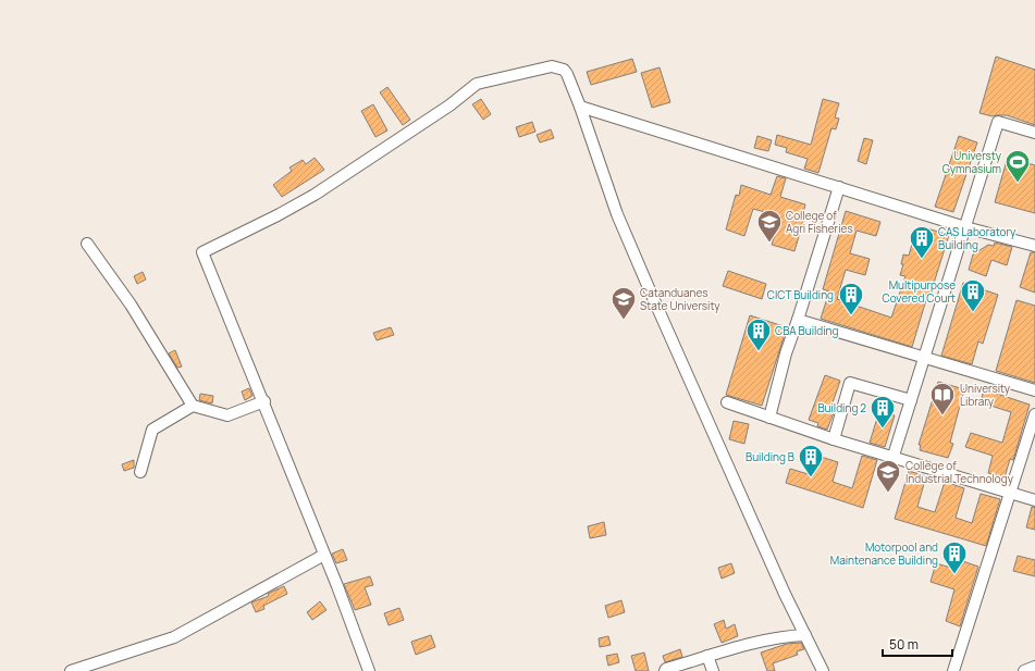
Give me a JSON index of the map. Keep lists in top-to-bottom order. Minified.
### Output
{"places":{"sports":["Universty Gymnasium"],"school or university":["College of Agri Fisheries","Catanduanes State University","College of Industrial Technology"],"building":["CAS Laboratory Building","Multipurpose Covered Court","CICT Building","CBA Building","Building 2","Building B","Motorpool and Maintenance Building"],"library":["University Library"]},"scale_bar":"50 m"}
